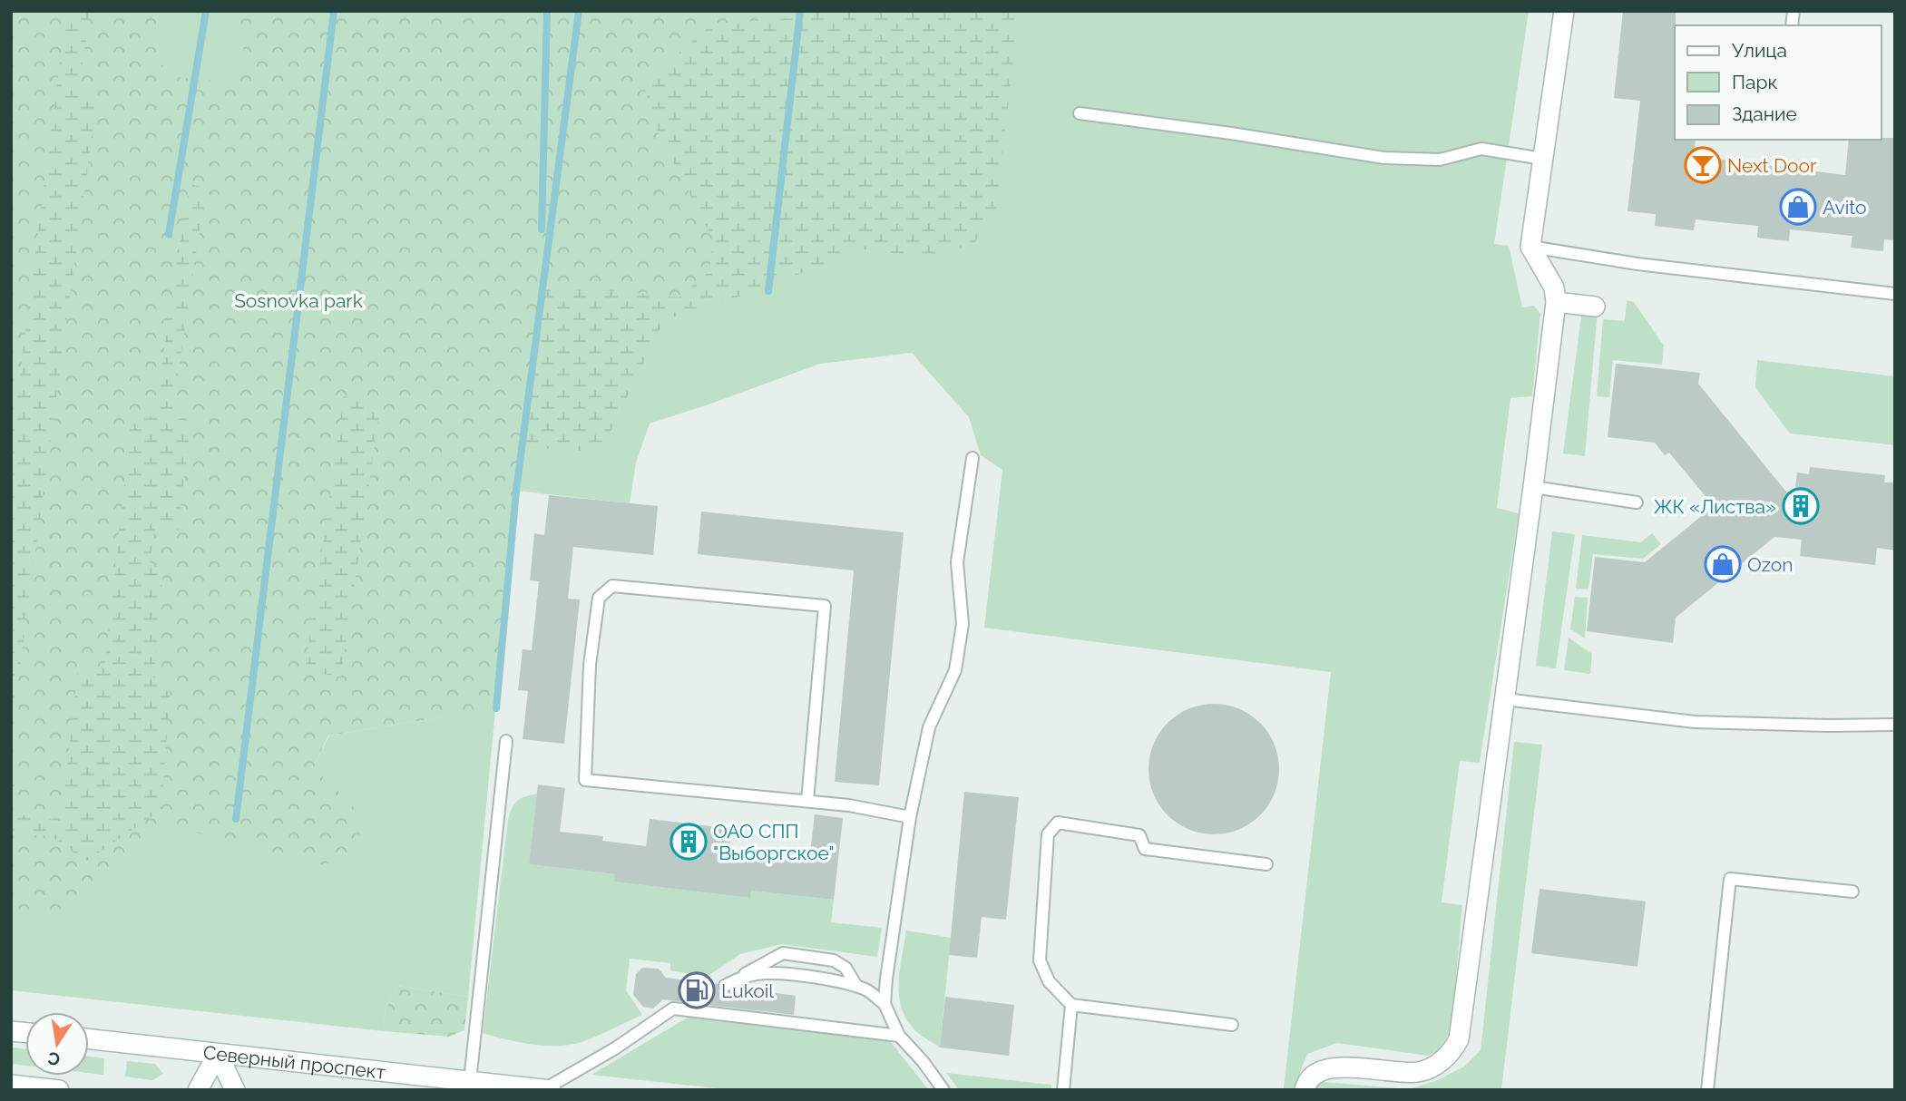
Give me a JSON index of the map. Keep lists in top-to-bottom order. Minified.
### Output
{"streets":{"street":["Северный проспект"]},"parks":["Sosnovka park"],"places":{"bar":["Next Door"],"shop":["Avito","Ozon"],"building":["ЖК «Листва»","ОАО СПП \"Выборгское\""],"fuel station":["Lukoil"]},"legend":["Улица","Парк","Здание"],"north":"bottom"}
